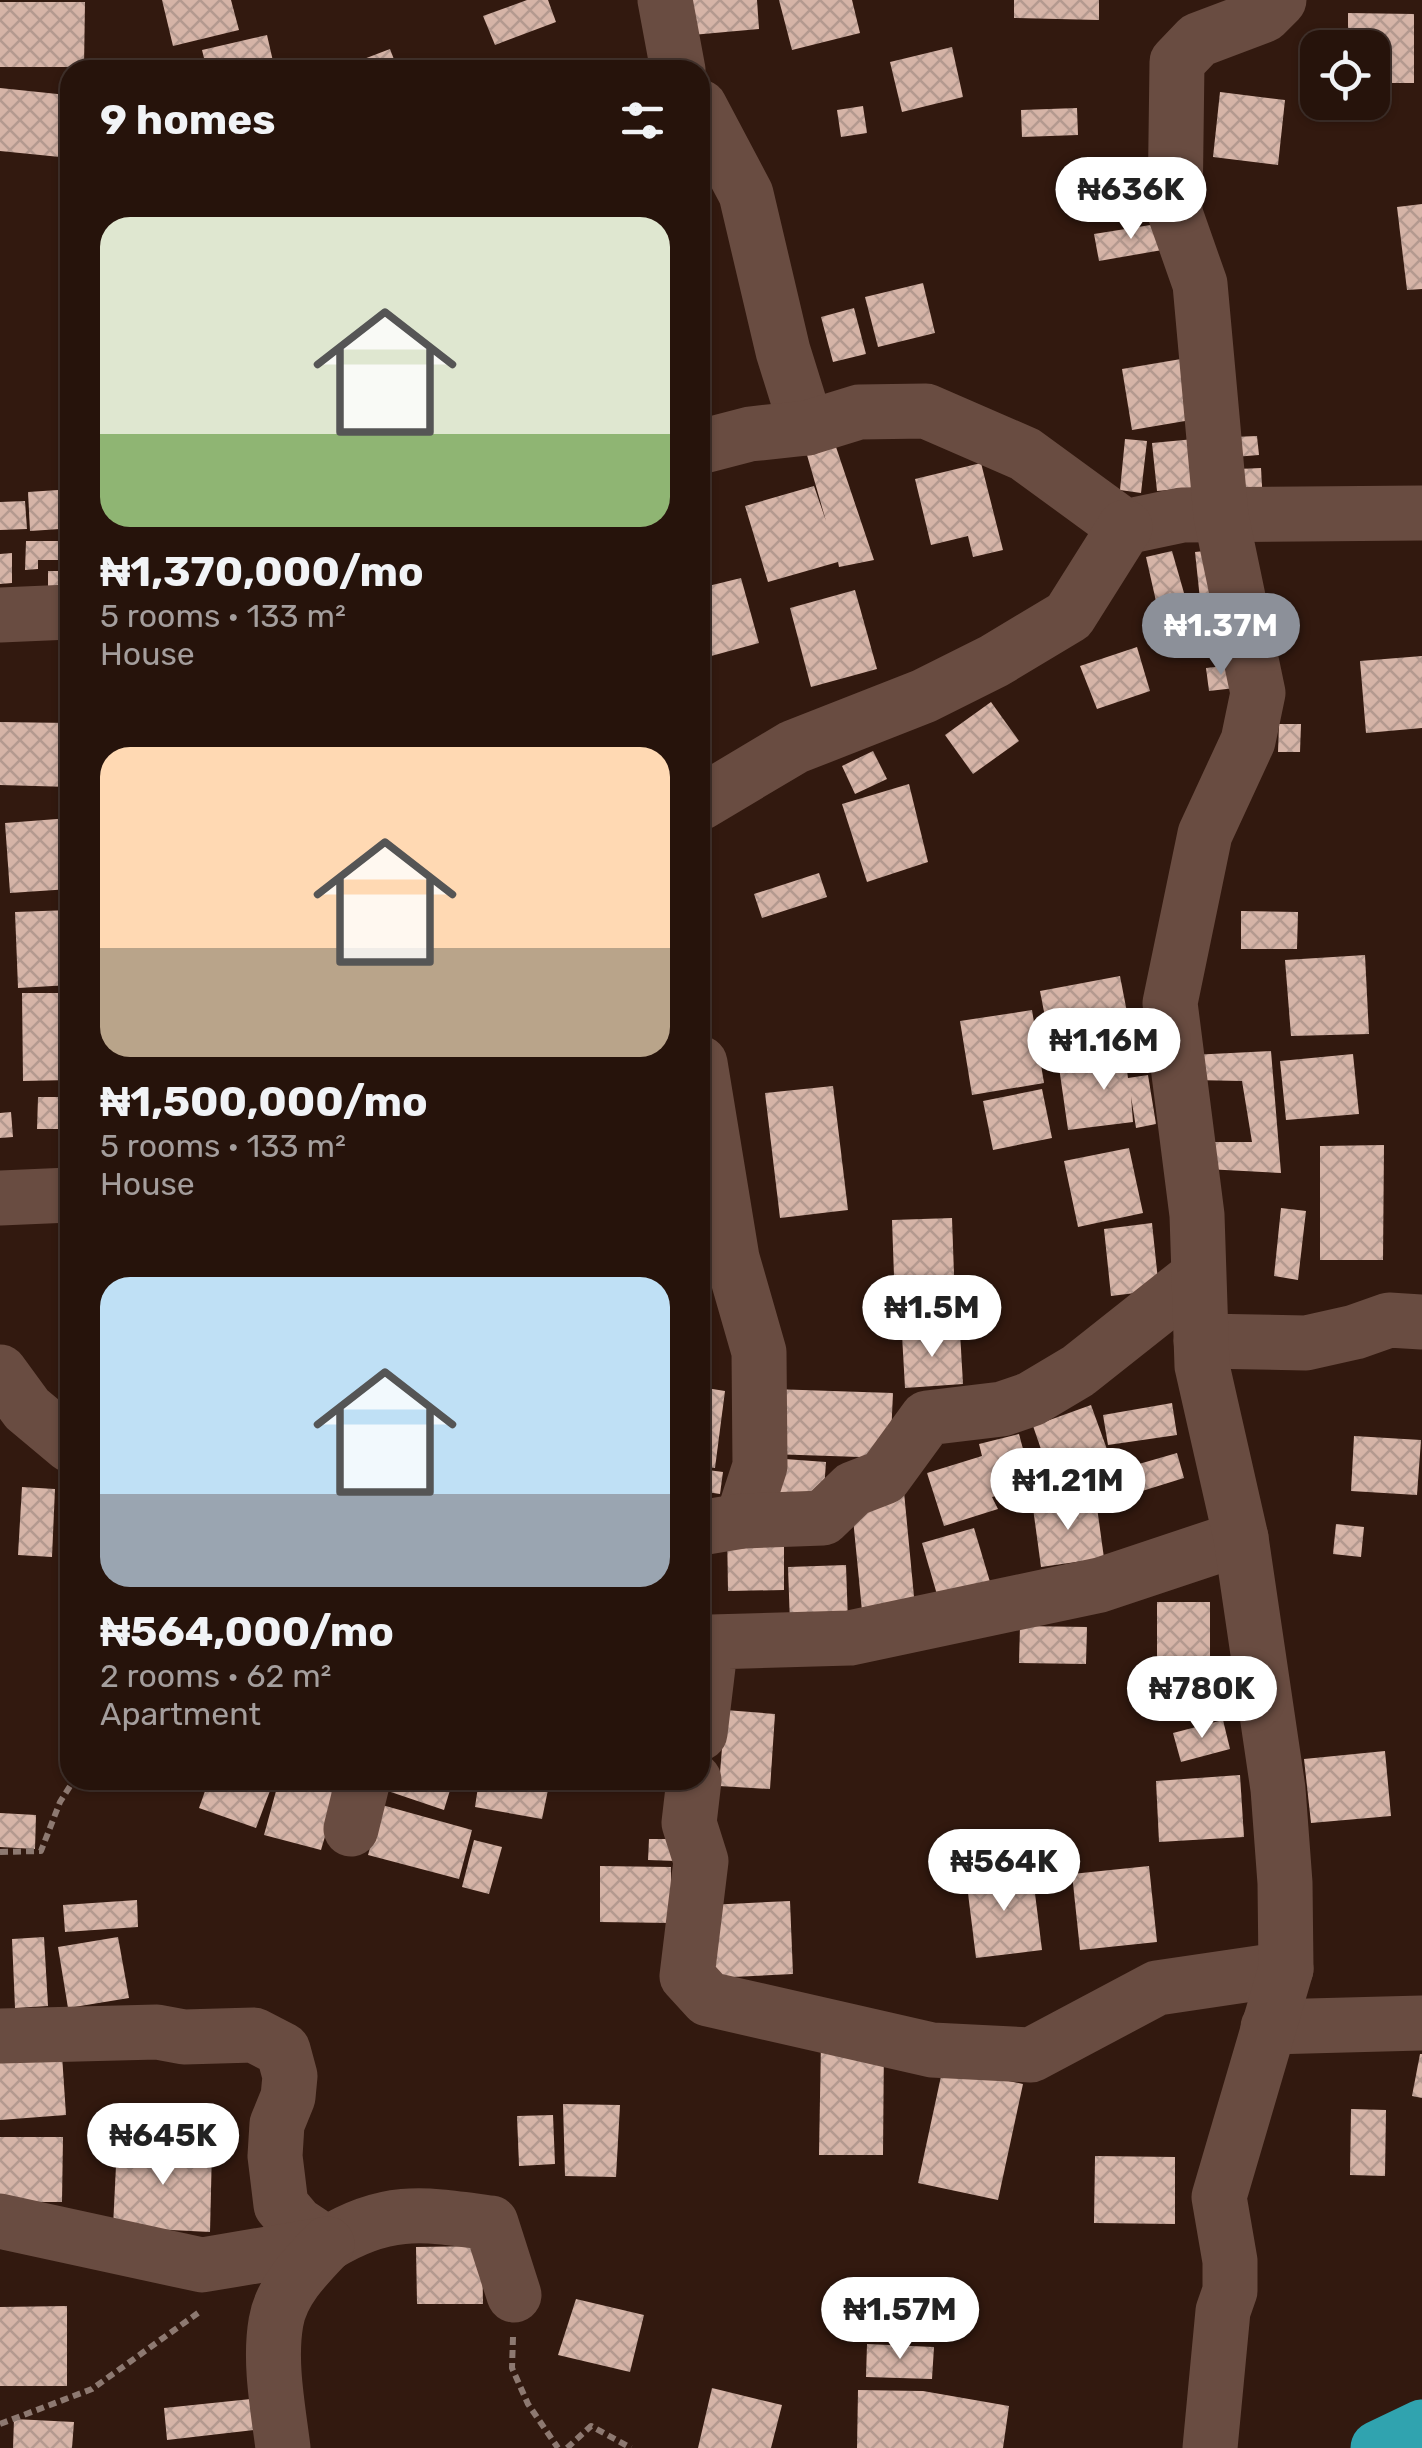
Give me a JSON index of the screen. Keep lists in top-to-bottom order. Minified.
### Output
{"page":{"heading":"9 homes","price":["₦636K","₦1.37M","₦1.16M","₦1.5M","₦1.21M","₦780K","₦564K","₦645K","₦1.57M"],"list":[{"name":"₦1,370,000/mo","note":"5 rooms · 133 m² · House"},{"name":"₦1,500,000/mo","note":"5 rooms · 133 m² · House"},{"name":"₦564,000/mo","note":"2 rooms · 62 m² · Apartment"}]}}
